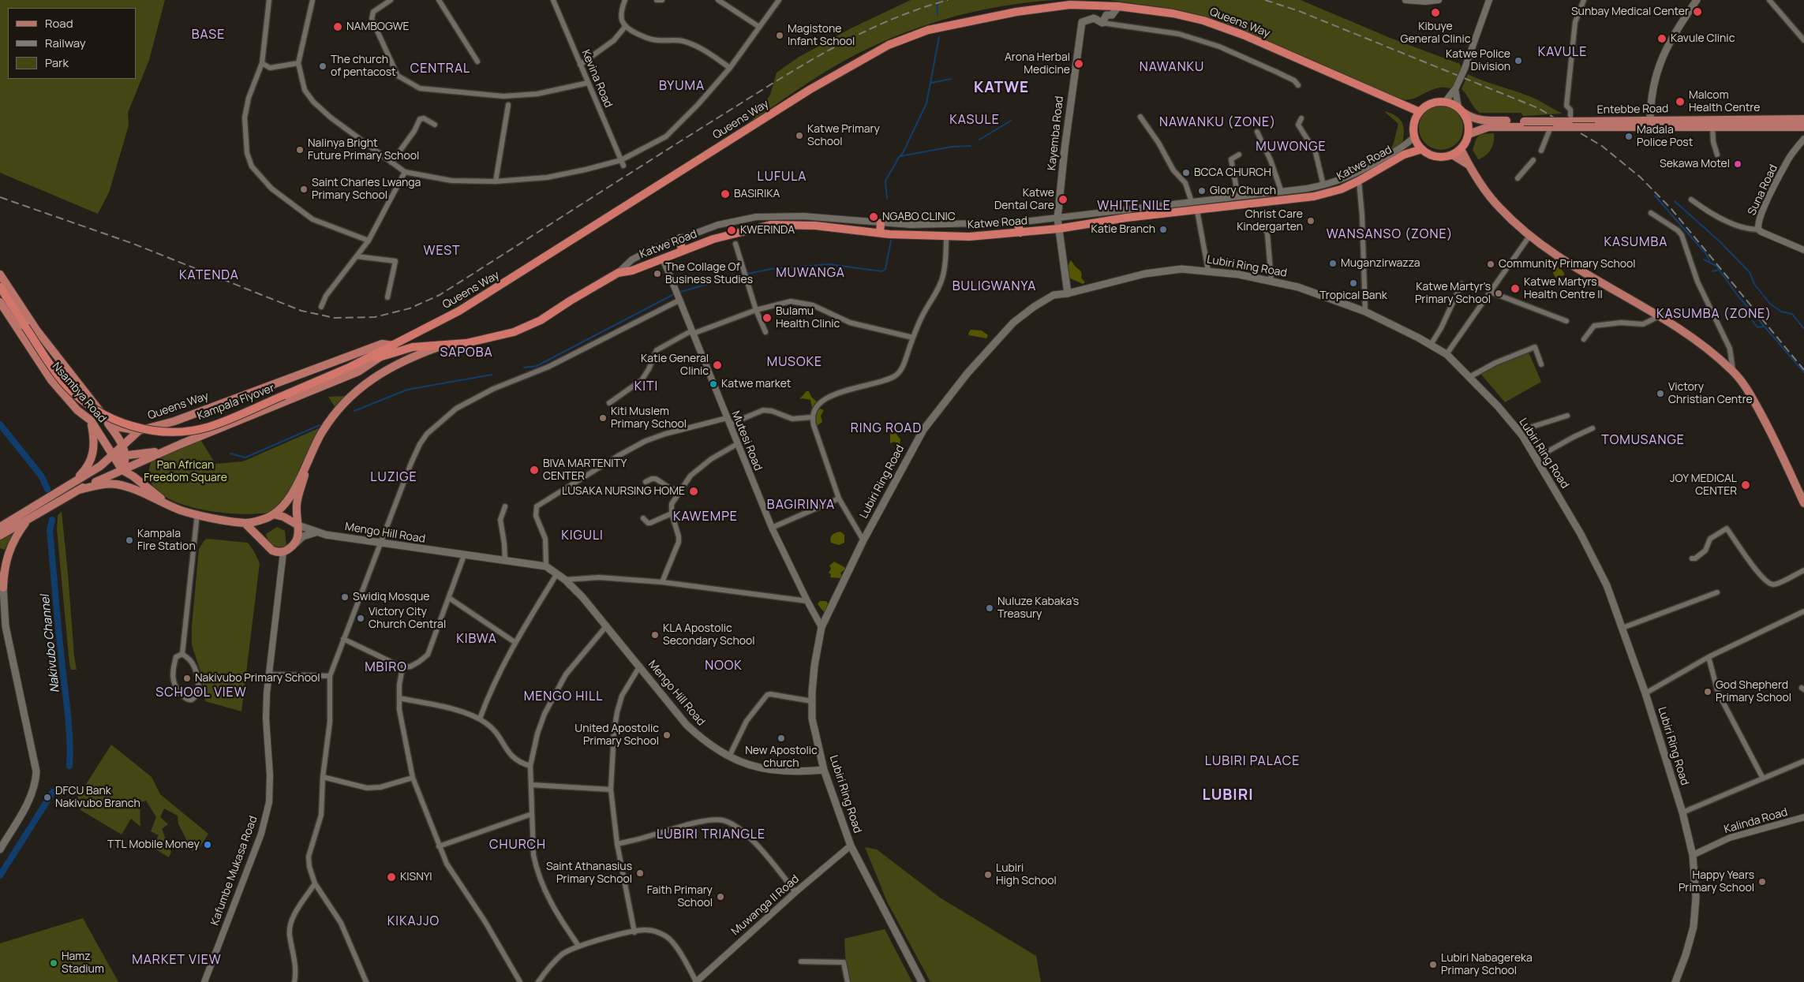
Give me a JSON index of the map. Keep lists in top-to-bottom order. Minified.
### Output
{"streets":{"highway":["Queens Way","Katwe Road","Kampala Flyover"],"main road":["Entebbe Road","Kayemba Road","Lubiri Ring Road","Nsambya Road","Mengo Hill Road"],"street":["Kevina Road","Suna Road","Mutesi Road","Kalinda Road","Kafumbe Mukasa Road","Muwanga II Road"]},"crossings":[["Queens Way","Entebbe Road"],["Queens Way","Katwe Road"],["Queens Way","Nsambya Road"],["Entebbe Road","Katwe Road"],["Kayemba Road","Katwe Road"],["Kayemba Road","Lubiri Ring Road"],["Katwe Road","Kampala Flyover"],["Katwe Road","Mutesi Road"],["Lubiri Ring Road","Mutesi Road"],["Lubiri Ring Road","Mengo Hill Road"],["Lubiri Ring Road","Kalinda Road"],["Lubiri Ring Road","Muwanga II Road"]],"districts":["BASE","KAVULE","NAWANKU","CENTRAL","BYUMA","KATWE","KASULE","NAWANKU (ZONE)","MUWONGE","LUFULA","WHITE NILE","WANSANSO (ZONE)","KASUMBA","WEST","MUWANGA","KATENDA","BULIGWANYA","KASUMBA (ZONE)","SAPOBA","MUSOKE","KITI","RING ROAD","TOMUSANGE","LUZIGE","BAGIRINYA","KAWEMPE","KIGULI","KIBWA","NOOK","MBIRO","SCHOOL VIEW","MENGO HILL","LUBIRI PALACE","LUBIRI","LUBIRI TRIANGLE","CHURCH","KIKAJJO","MARKET VIEW"],"water":["Nakivubo Channel"],"parks":["Pan African Freedom Square"],"places":["Sunbay Medical Center","Kibuye General Clinic","NAMBOGWE","Magistone Infant School","Kavule Clinic","Katwe Police Division","Arona Herbal Medicine","The church of pentacost","Malcom Health Centre","Katwe Primary School","Madala Police Post","Nalinya Bright Future Primary School","Sekawa Motel","BCCA CHURCH","Saint Charles Lwanga Primary School","Glory Church","BASIRIKA","Katwe Dental Care","NGABO CLINIC","Christ Care Kindergarten","Katie Branch","KWERINDA","Muganzirwazza","Community Primary School","The Collage Of Business Studies","Tropical Bank","Katwe Martyrs Health Centre II","Katwe Martyr's Primary School","Bulamu Health Clinic","Katie General Clinic","Katwe market","Victory Christian Centre","Kiti Muslem Primary School","BIVA MARTENITY CENTER","JOY MEDICAL CENTER","LUSAKA NURSING HOME","Kampala Fire Station","Swidiq Mosque","Nuluze Kabaka's Treasury","Victory City Church Central","KLA Apostolic Secondary School","Nakivubo Primary School","God Shepherd Primary School","United Apostolic Primary School","New Apostolic church","DFCU Bank Nakivubo Branch","TTL Mobile Money","Saint Athanasius Primary School","Lubiri High School","KISNYI","Happy Years Primary School","Faith Primary School","Hamz Stadium","Lubiri Nabagereka Primary School"],"legend":["Road","Railway","Park"]}
